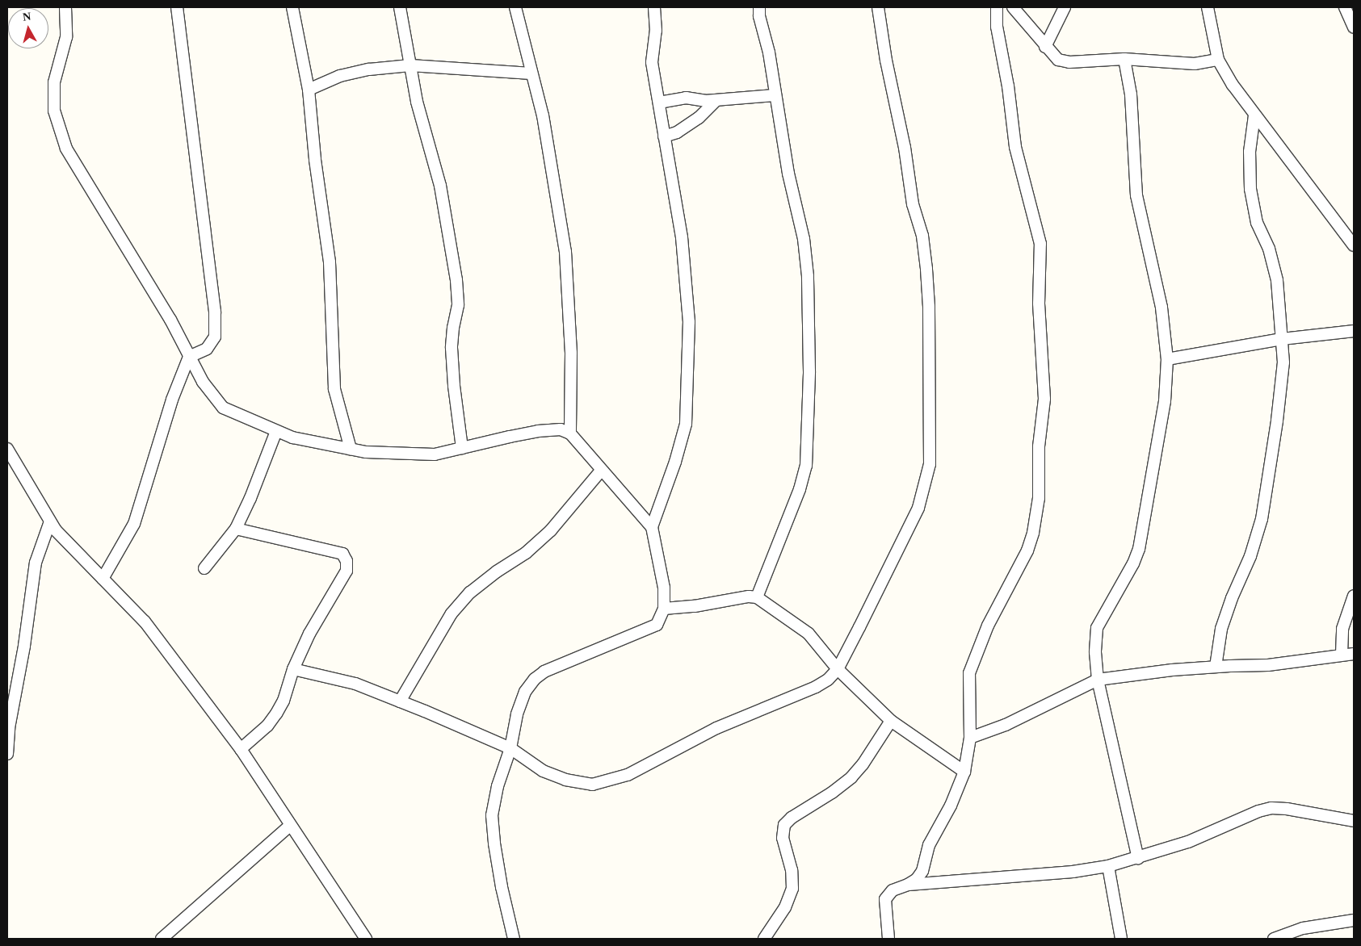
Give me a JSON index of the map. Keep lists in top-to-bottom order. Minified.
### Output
{"north":"top"}
